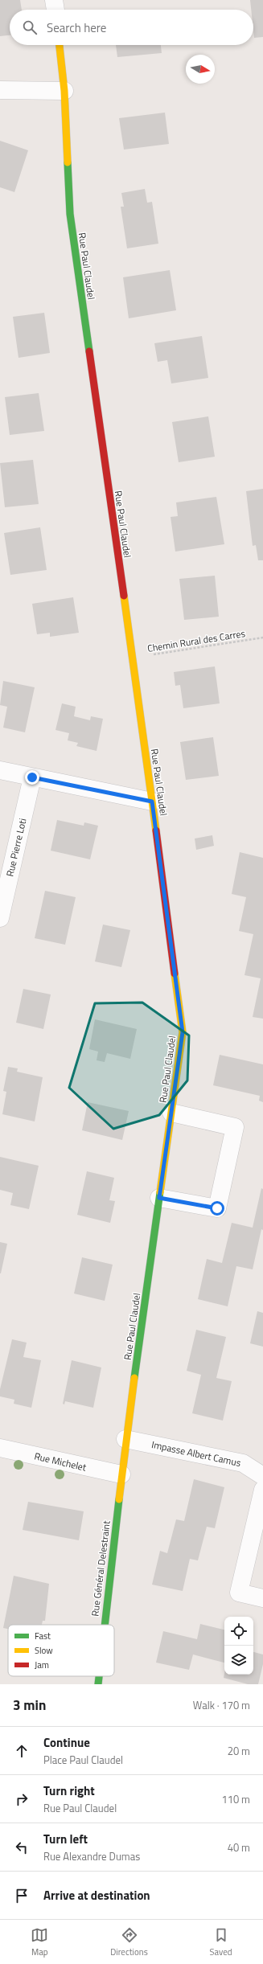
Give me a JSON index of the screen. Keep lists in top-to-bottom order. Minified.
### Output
{"streets":{"street":["Rue Paul Claudel","Rue Pierre Loti","Impasse Albert Camus","Rue Michelet","Rue Général Delestraint"],"path":["Chemin Rural des Carres"]},"crossings":[["Rue Paul Claudel","Chemin Rural des Carres"],["Rue Paul Claudel","Impasse Albert Camus"],["Rue Paul Claudel","Rue Michelet"],["Rue Paul Claudel","Rue Général Delestraint"],["Rue Michelet","Rue Général Delestraint"]],"legend":["Fast","Slow","Jam"],"north":"right","page":{"search":"Search here","heading":["3 min","Walk · 170 m"],"list":[["Continue","Place Paul Claudel","20 m"],["Turn right","Rue Paul Claudel","110 m"],["Turn left","Rue Alexandre Dumas","40 m"],"Arrive at destination"],"nav":["Map","Directions","Saved"]}}
